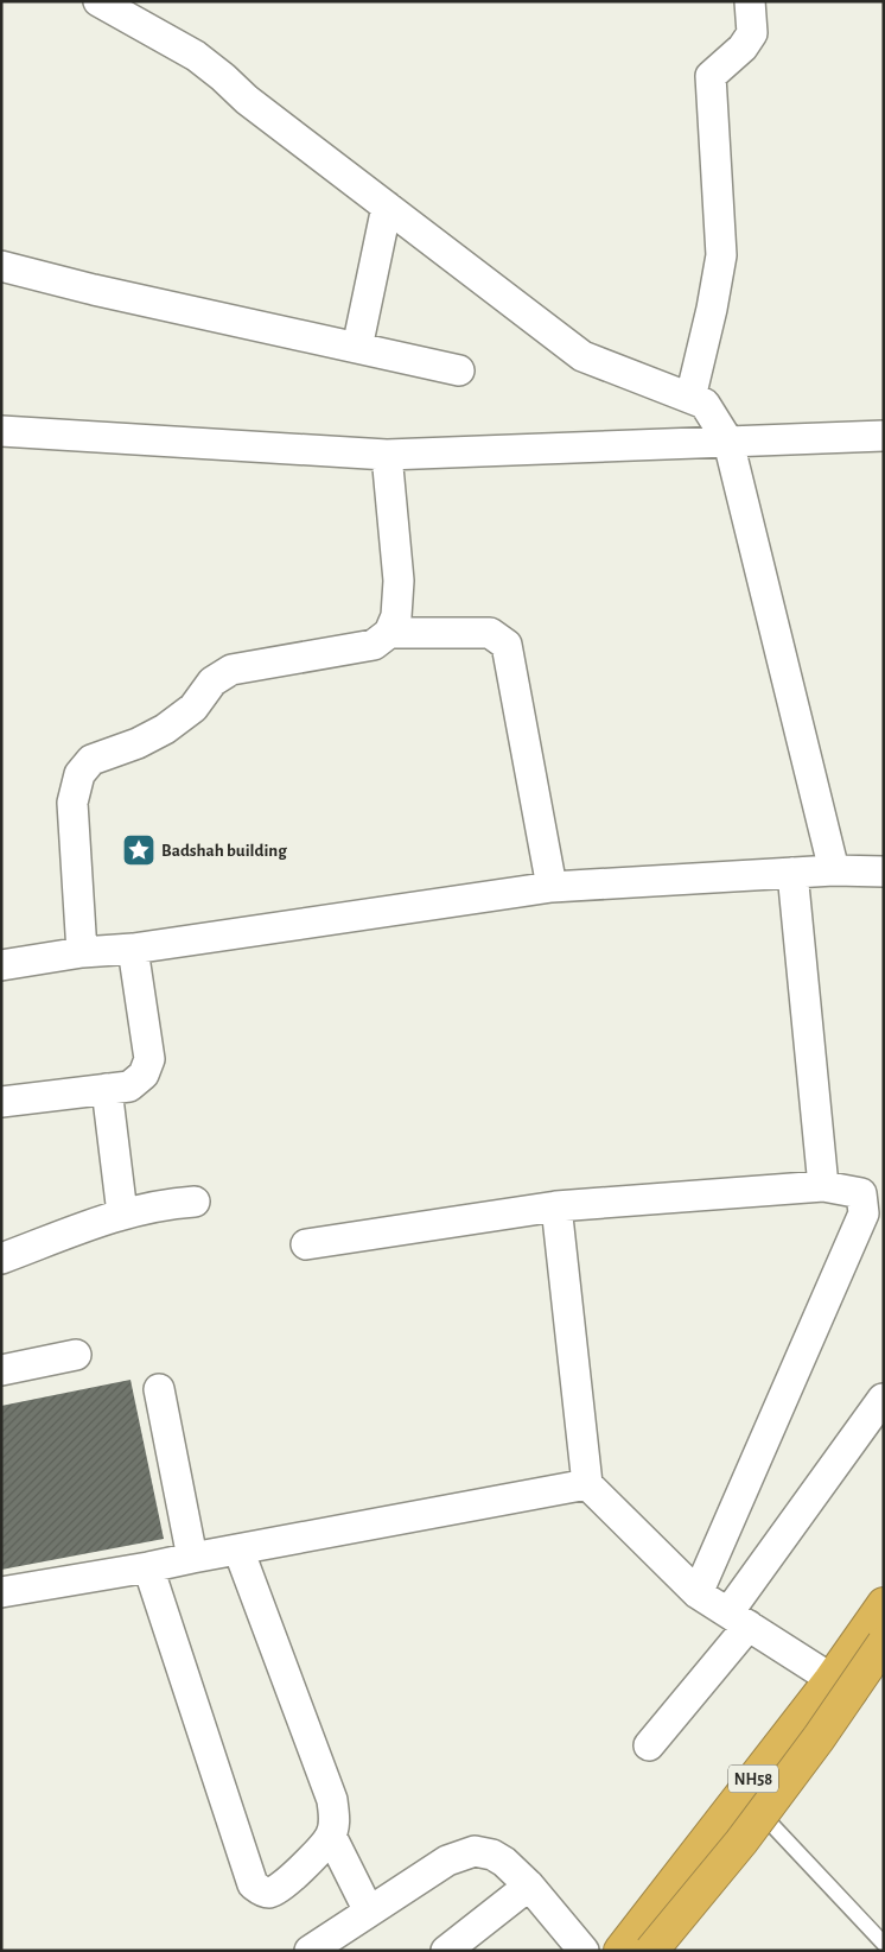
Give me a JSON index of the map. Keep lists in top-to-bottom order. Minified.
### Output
{"streets":{"highway":["NH58"]},"places":{"place":["Badshah building"]}}
